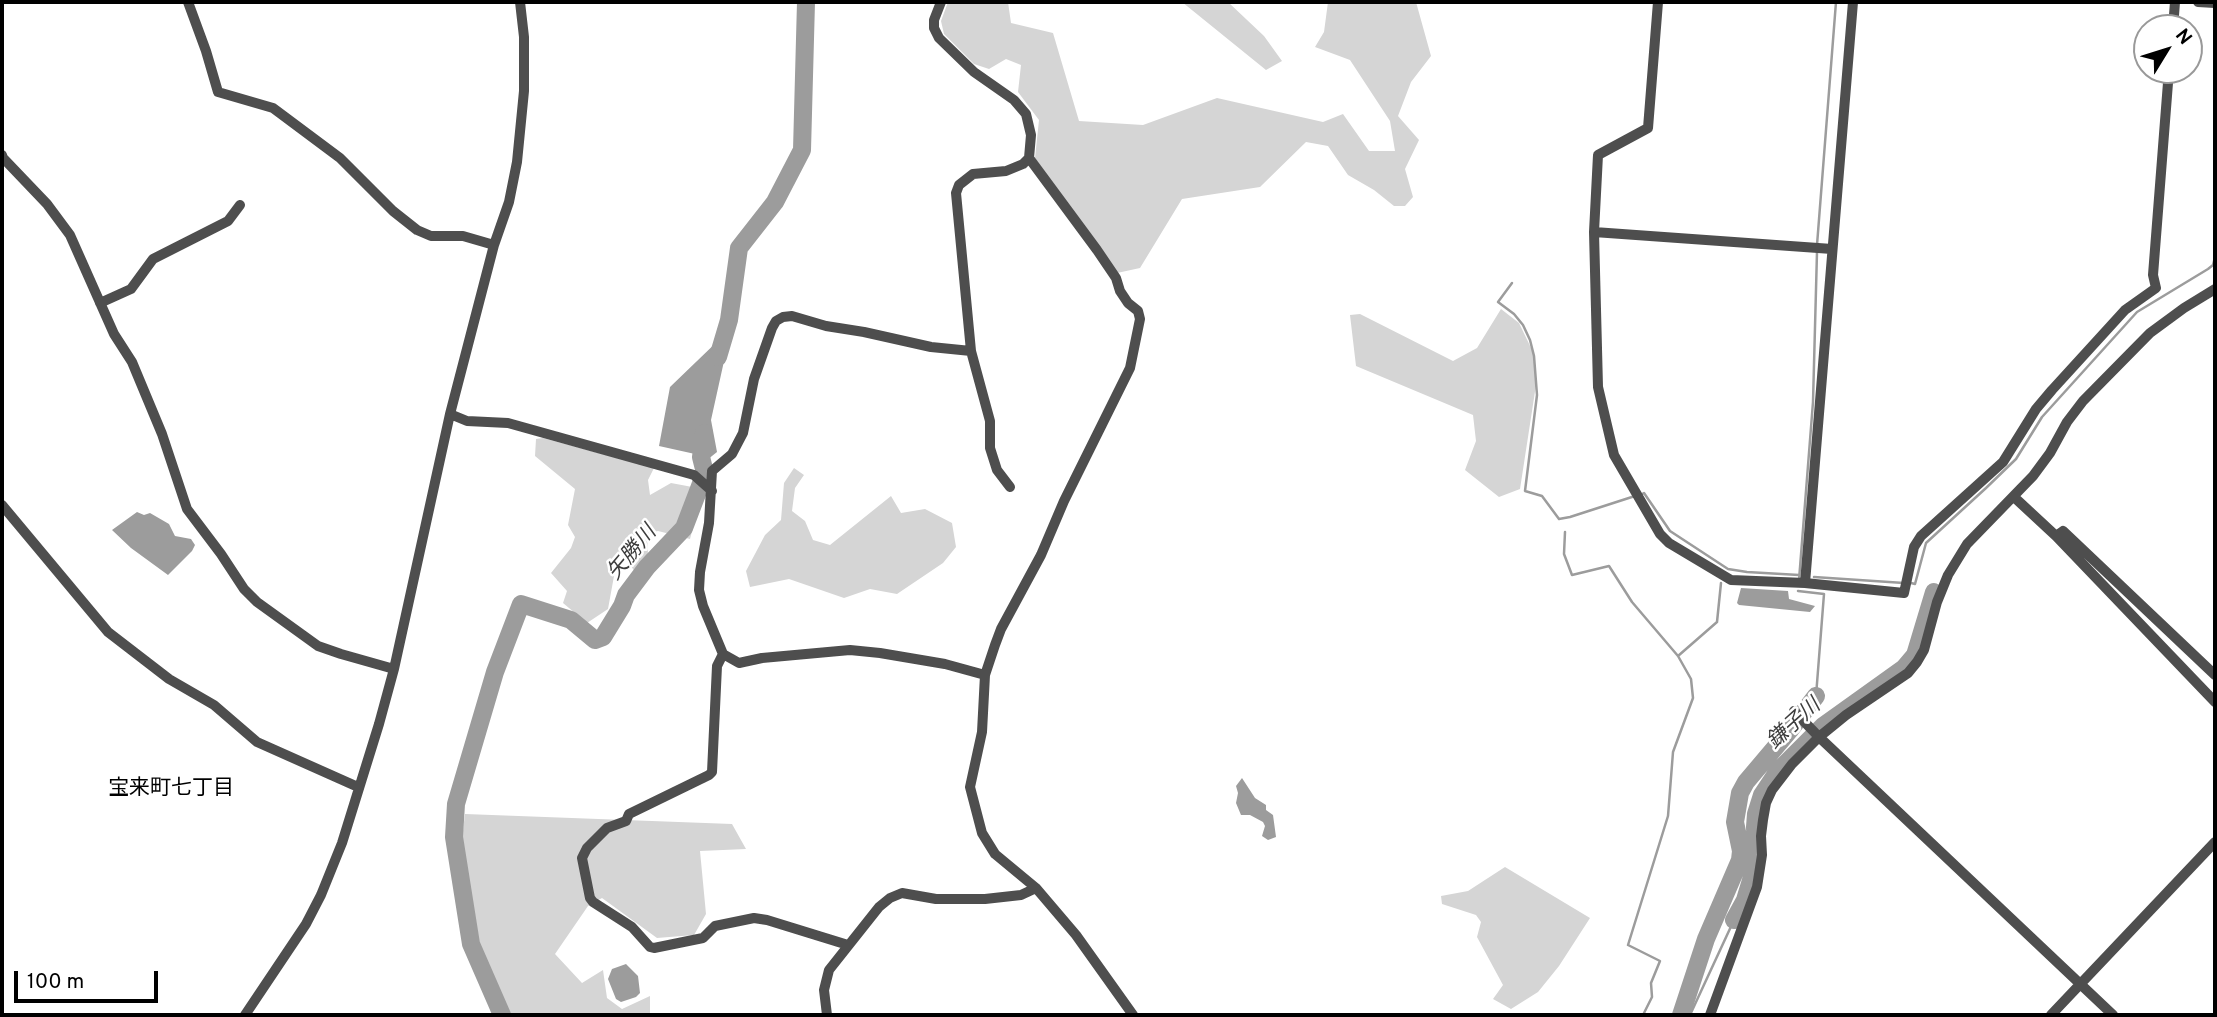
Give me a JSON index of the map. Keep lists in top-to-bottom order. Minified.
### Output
{"districts":["宝来町七丁目"],"water":["矢勝川","鎌子川"],"scale_bar":"100 m","north":"top right"}
